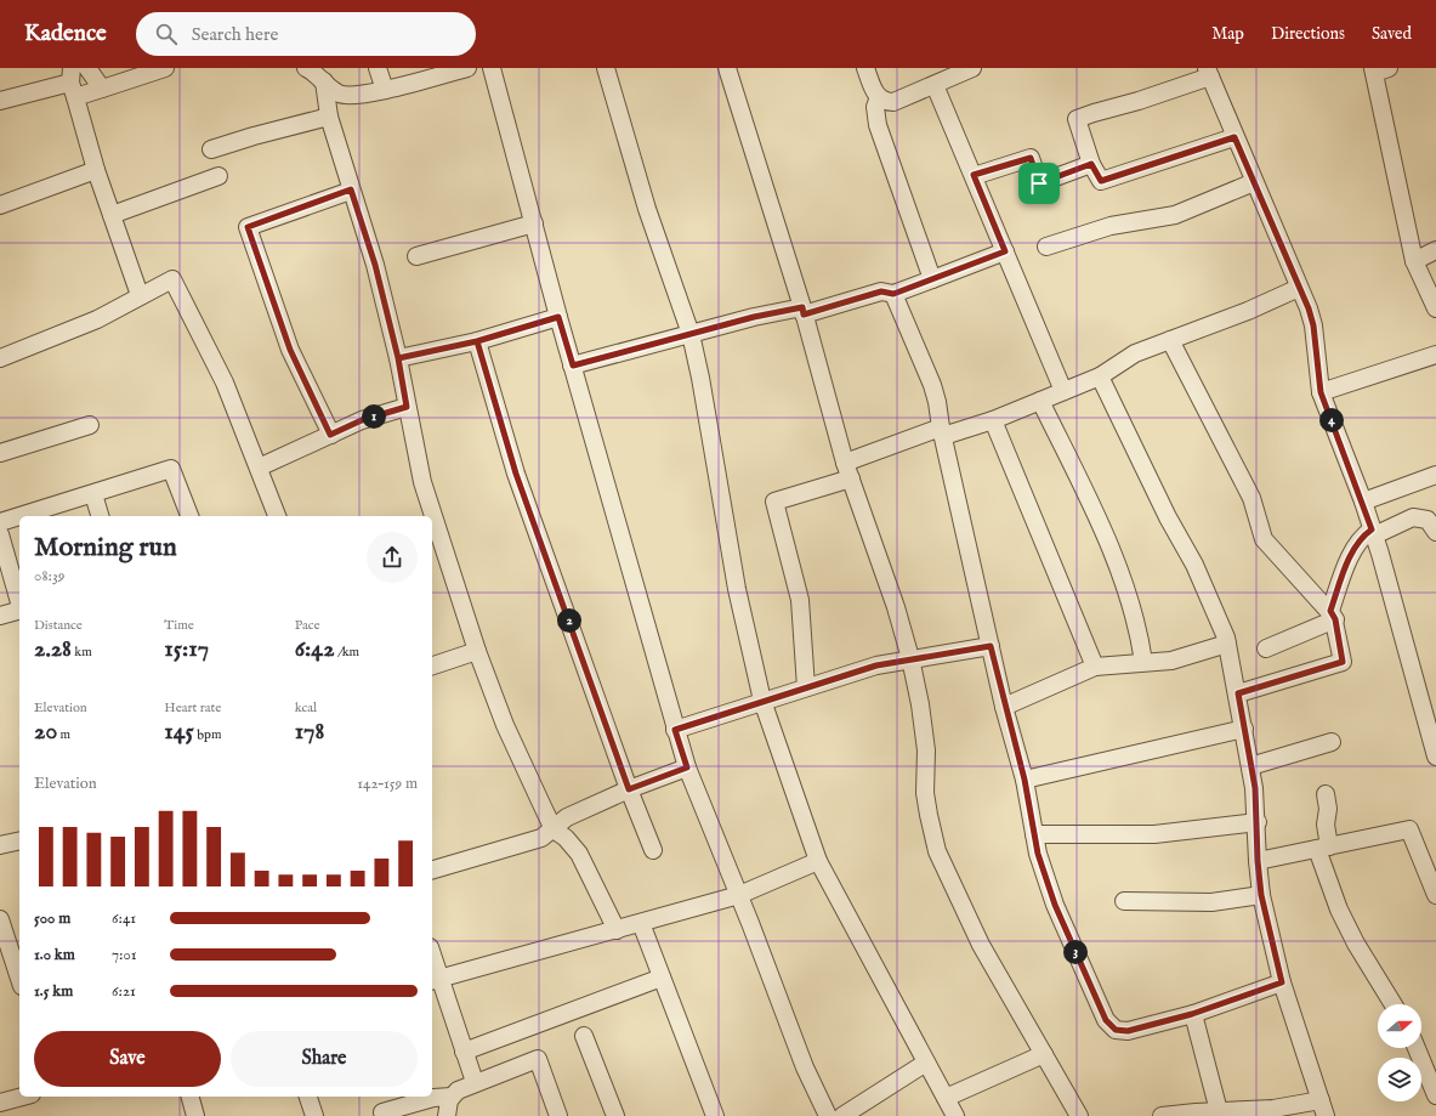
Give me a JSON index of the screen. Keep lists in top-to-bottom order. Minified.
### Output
{"north":"right","page":{"header":"Kadence","search":"Search here","nav":["Map","Directions","Saved"],"pins":["1","4","2","3"],"heading":["Morning run","08:39"],"stats":[["Distance","2.28 km"],["Time","15:17"],["Pace","6:42 /km"],["Elevation","20 m"],["Heart rate","145 bpm"],["kcal","178"]],"chart":["Elevation","142–159 m"],"list":[{"name":"500 m","note":"6:41"},{"name":"1.0 km","note":"7:01"},{"name":"1.5 km","note":"6:21"}],"buttons":["Save","Share"]}}
